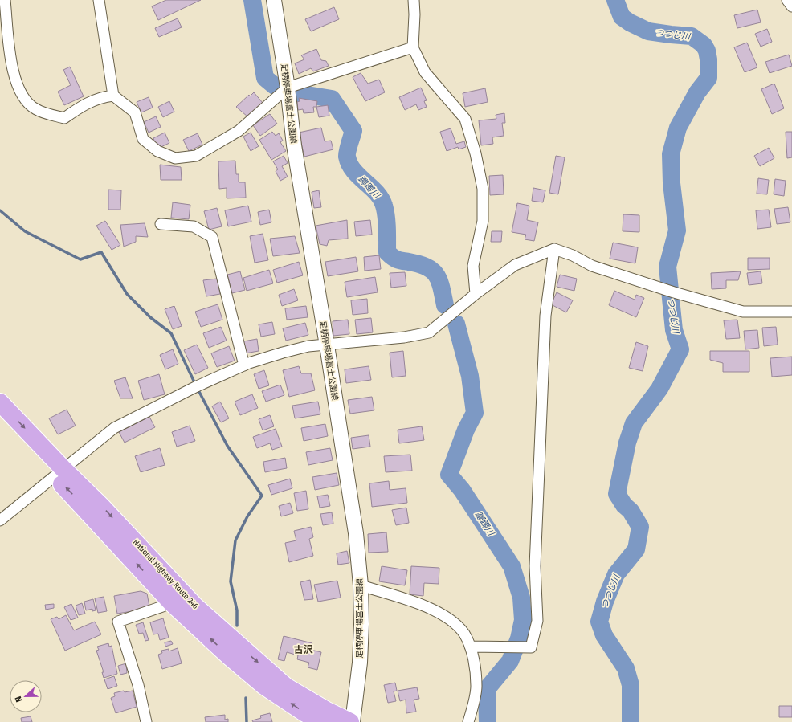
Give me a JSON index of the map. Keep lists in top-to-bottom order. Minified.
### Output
{"streets":{"highway":["National Highway Route 246"],"main road":["足柄停車場富士公園線"]},"crossings":[["足柄停車場富士公園線","National Highway Route 246"]],"districts":["古沢"],"water":["つつじ川","躑躅川"],"north":"left"}
